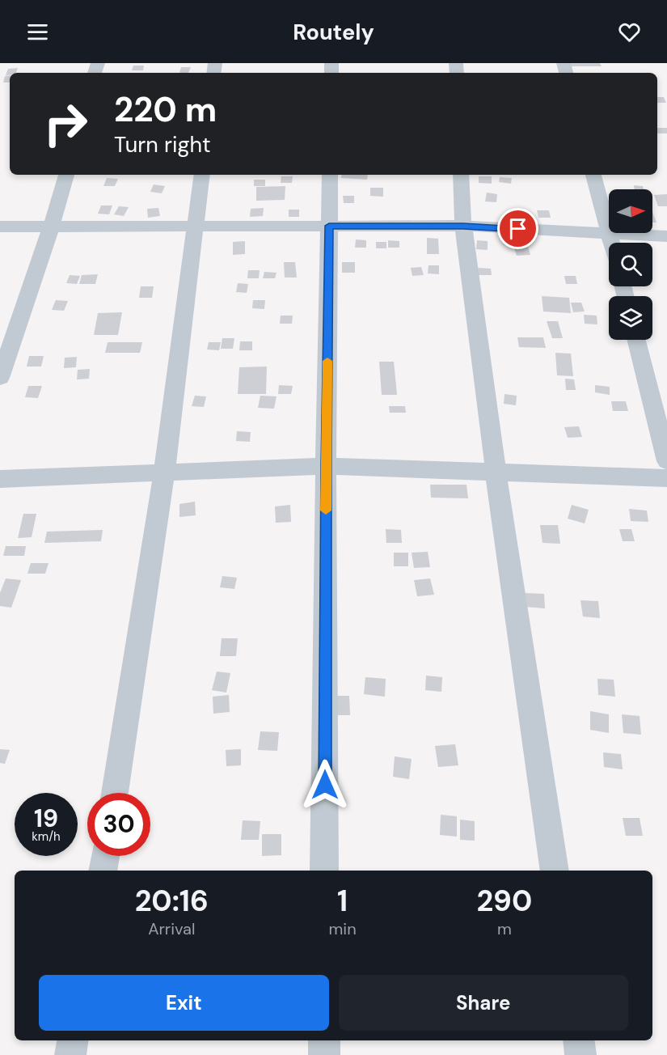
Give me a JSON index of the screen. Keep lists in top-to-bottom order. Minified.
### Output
{"north":"right","page":{"header":"Routely","turn":["220 m","Turn right"],"speed":"19 km/h","limit":"30","eta":["20:16","Arrival","1","min","290","m"],"buttons":["Exit","Share"]}}
